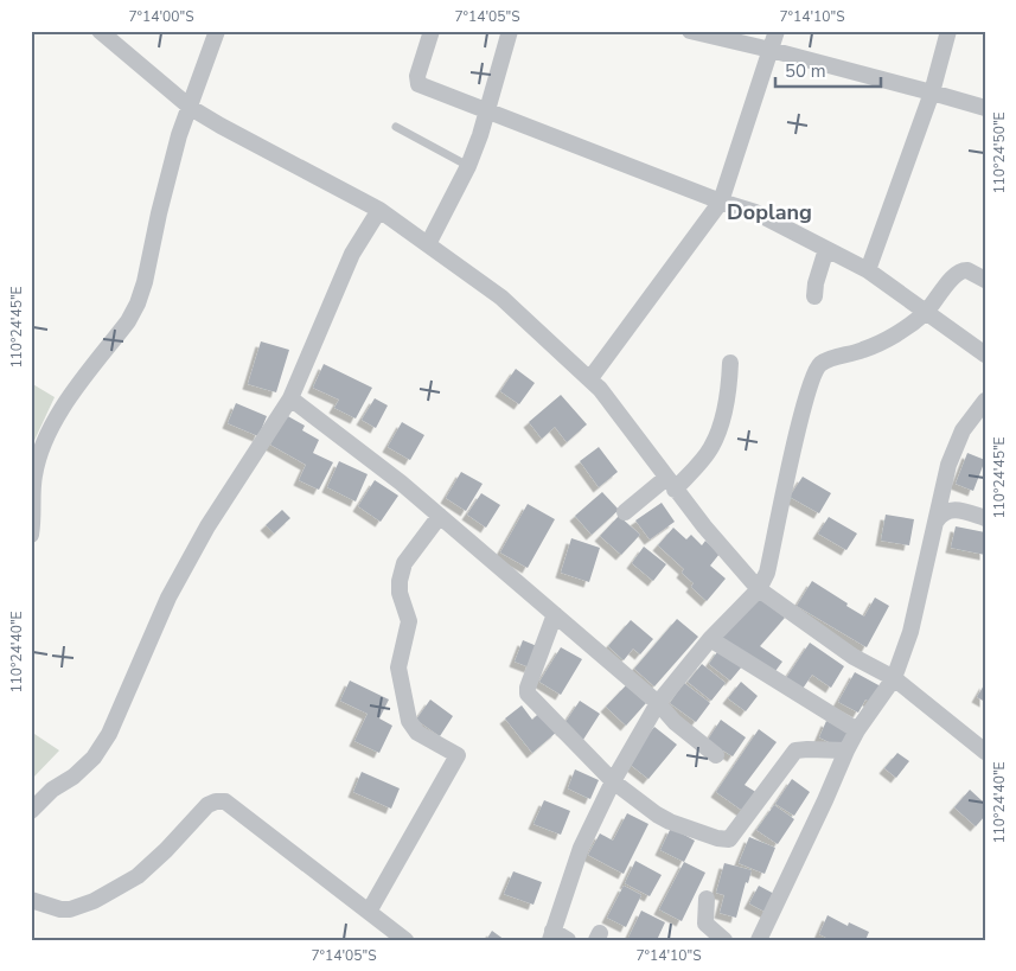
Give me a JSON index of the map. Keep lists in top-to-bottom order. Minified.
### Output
{"districts":["Doplang"],"scale_bar":"50 m","coordinates":["7°14'00\"S","7°14'05\"S","7°14'10\"S","110°24'50\"E","110°24'45\"E","110°24'40\"E"]}
